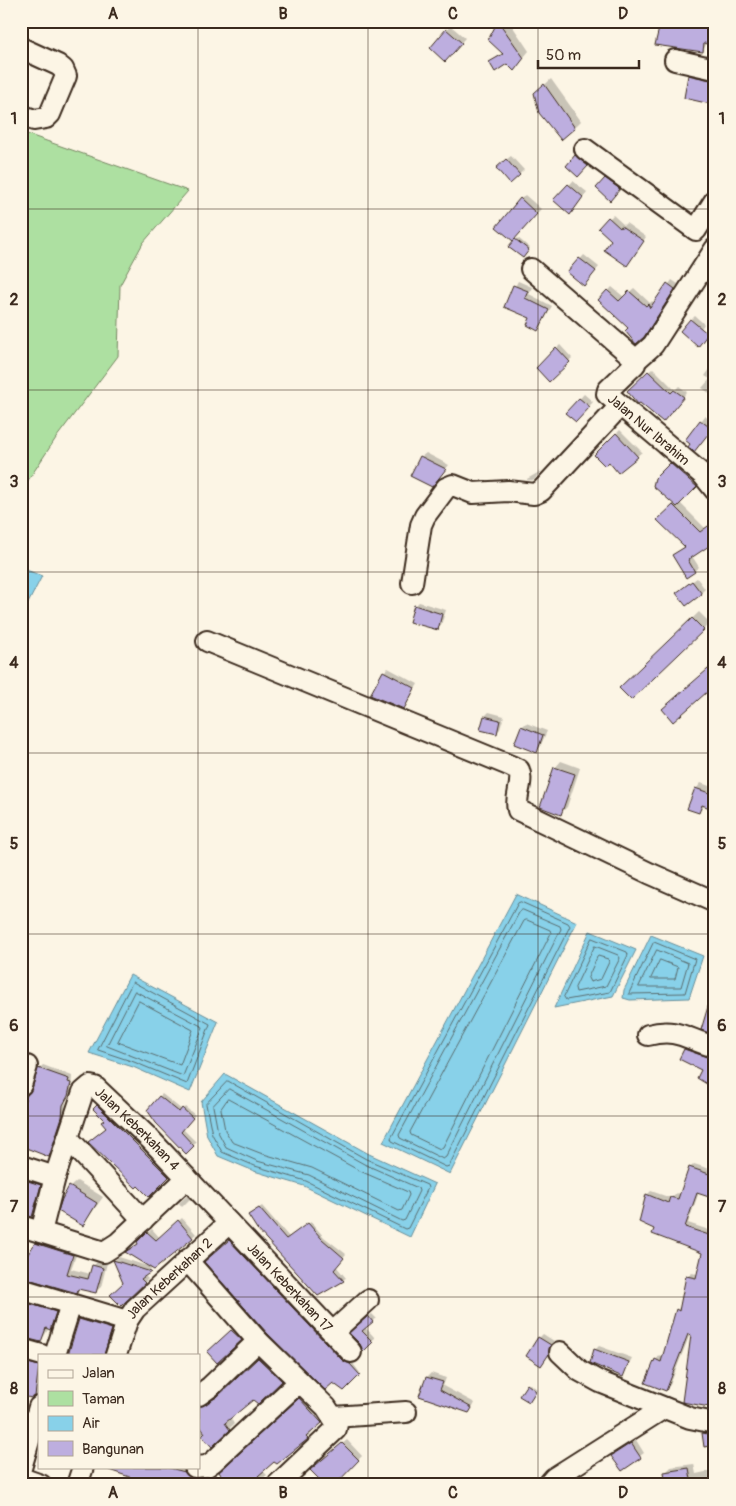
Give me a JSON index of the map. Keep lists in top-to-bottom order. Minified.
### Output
{"streets":{"street":["Jalan Nur Ibrahim","Jalan Keberkahan 4","Jalan Keberkahan 2","Jalan Keberkahan 17"]},"crossings":[["Jalan Keberkahan 4","Jalan Keberkahan 2"],["Jalan Keberkahan 4","Jalan Keberkahan 17"],["Jalan Keberkahan 2","Jalan Keberkahan 17"]],"legend":["Jalan","Taman","Air","Bangunan"],"scale_bar":"50 m","grid":{"columns":["A","B","C","D"],"rows":["1","2","3","4","5","6","7","8"]}}
